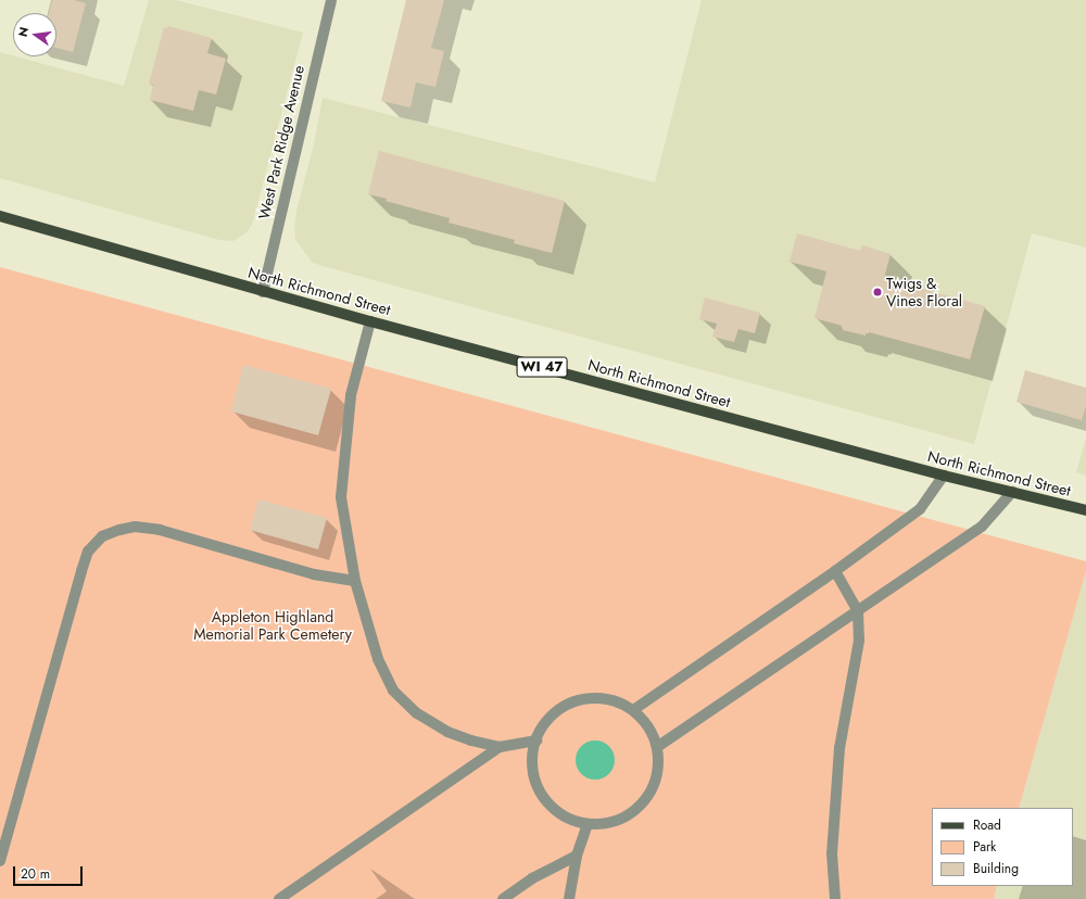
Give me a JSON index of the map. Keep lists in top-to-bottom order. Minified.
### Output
{"streets":{"main road":["North Richmond Street","WI 47"],"street":["West Park Ridge Avenue"]},"crossings":[["West Park Ridge Avenue","North Richmond Street"]],"parks":["Appleton Highland Memorial Park Cemetery"],"places":["Twigs & Vines Floral"],"legend":["Road","Park","Building"],"scale_bar":"20 m","north":"left"}
